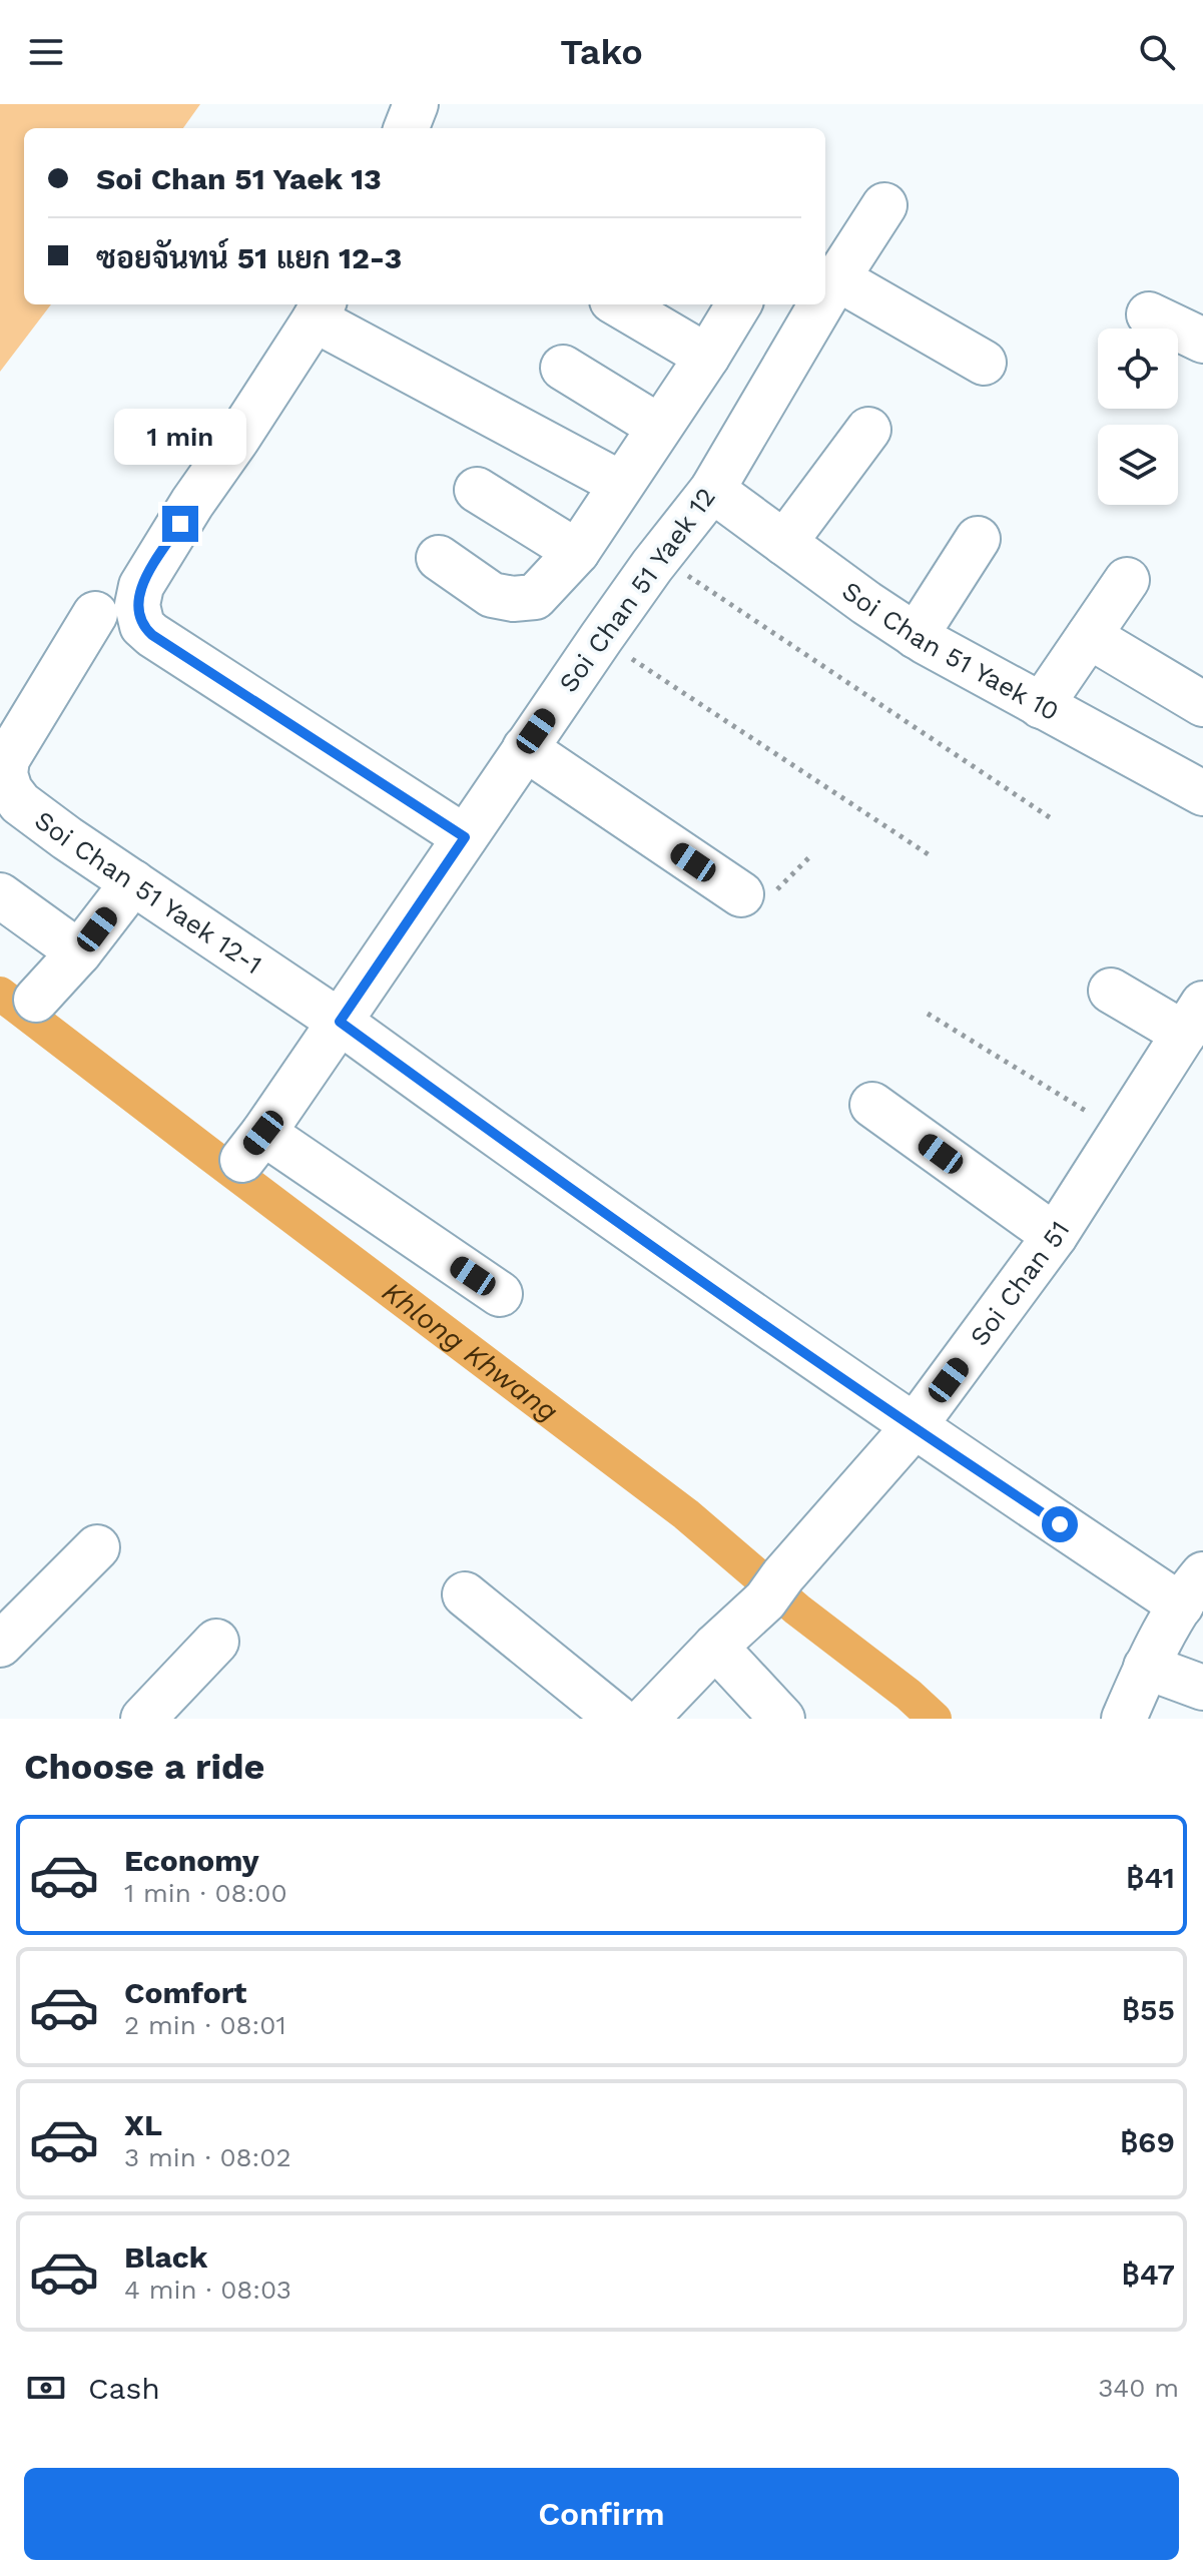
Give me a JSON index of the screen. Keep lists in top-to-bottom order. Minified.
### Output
{"streets":{"street":["Soi Chan 51 Yaek 12","Soi Chan 51 Yaek 10","Soi Chan 51 Yaek 12-1","Soi Chan 51"]},"crossings":[["Soi Chan 51 Yaek 12","Soi Chan 51 Yaek 10"],["Soi Chan 51 Yaek 12","Soi Chan 51 Yaek 12-1"]],"water":["Khlong Khwang"],"page":{"header":"Tako","banner":["Soi Chan 51 Yaek 13","ซอยจันทน์ 51 แยก 12-3"],"bubble":"1 min","heading":"Choose a ride","list":[{"name":"Economy","note":"1 min · 08:00","value":"฿41"},{"name":"Comfort","note":"2 min · 08:01","value":"฿55"},{"name":"XL","note":"3 min · 08:02","value":"฿69"},{"name":"Black","note":"4 min · 08:03","value":"฿47"}],"pay":["Cash","340 m"],"buttons":"Confirm"}}
